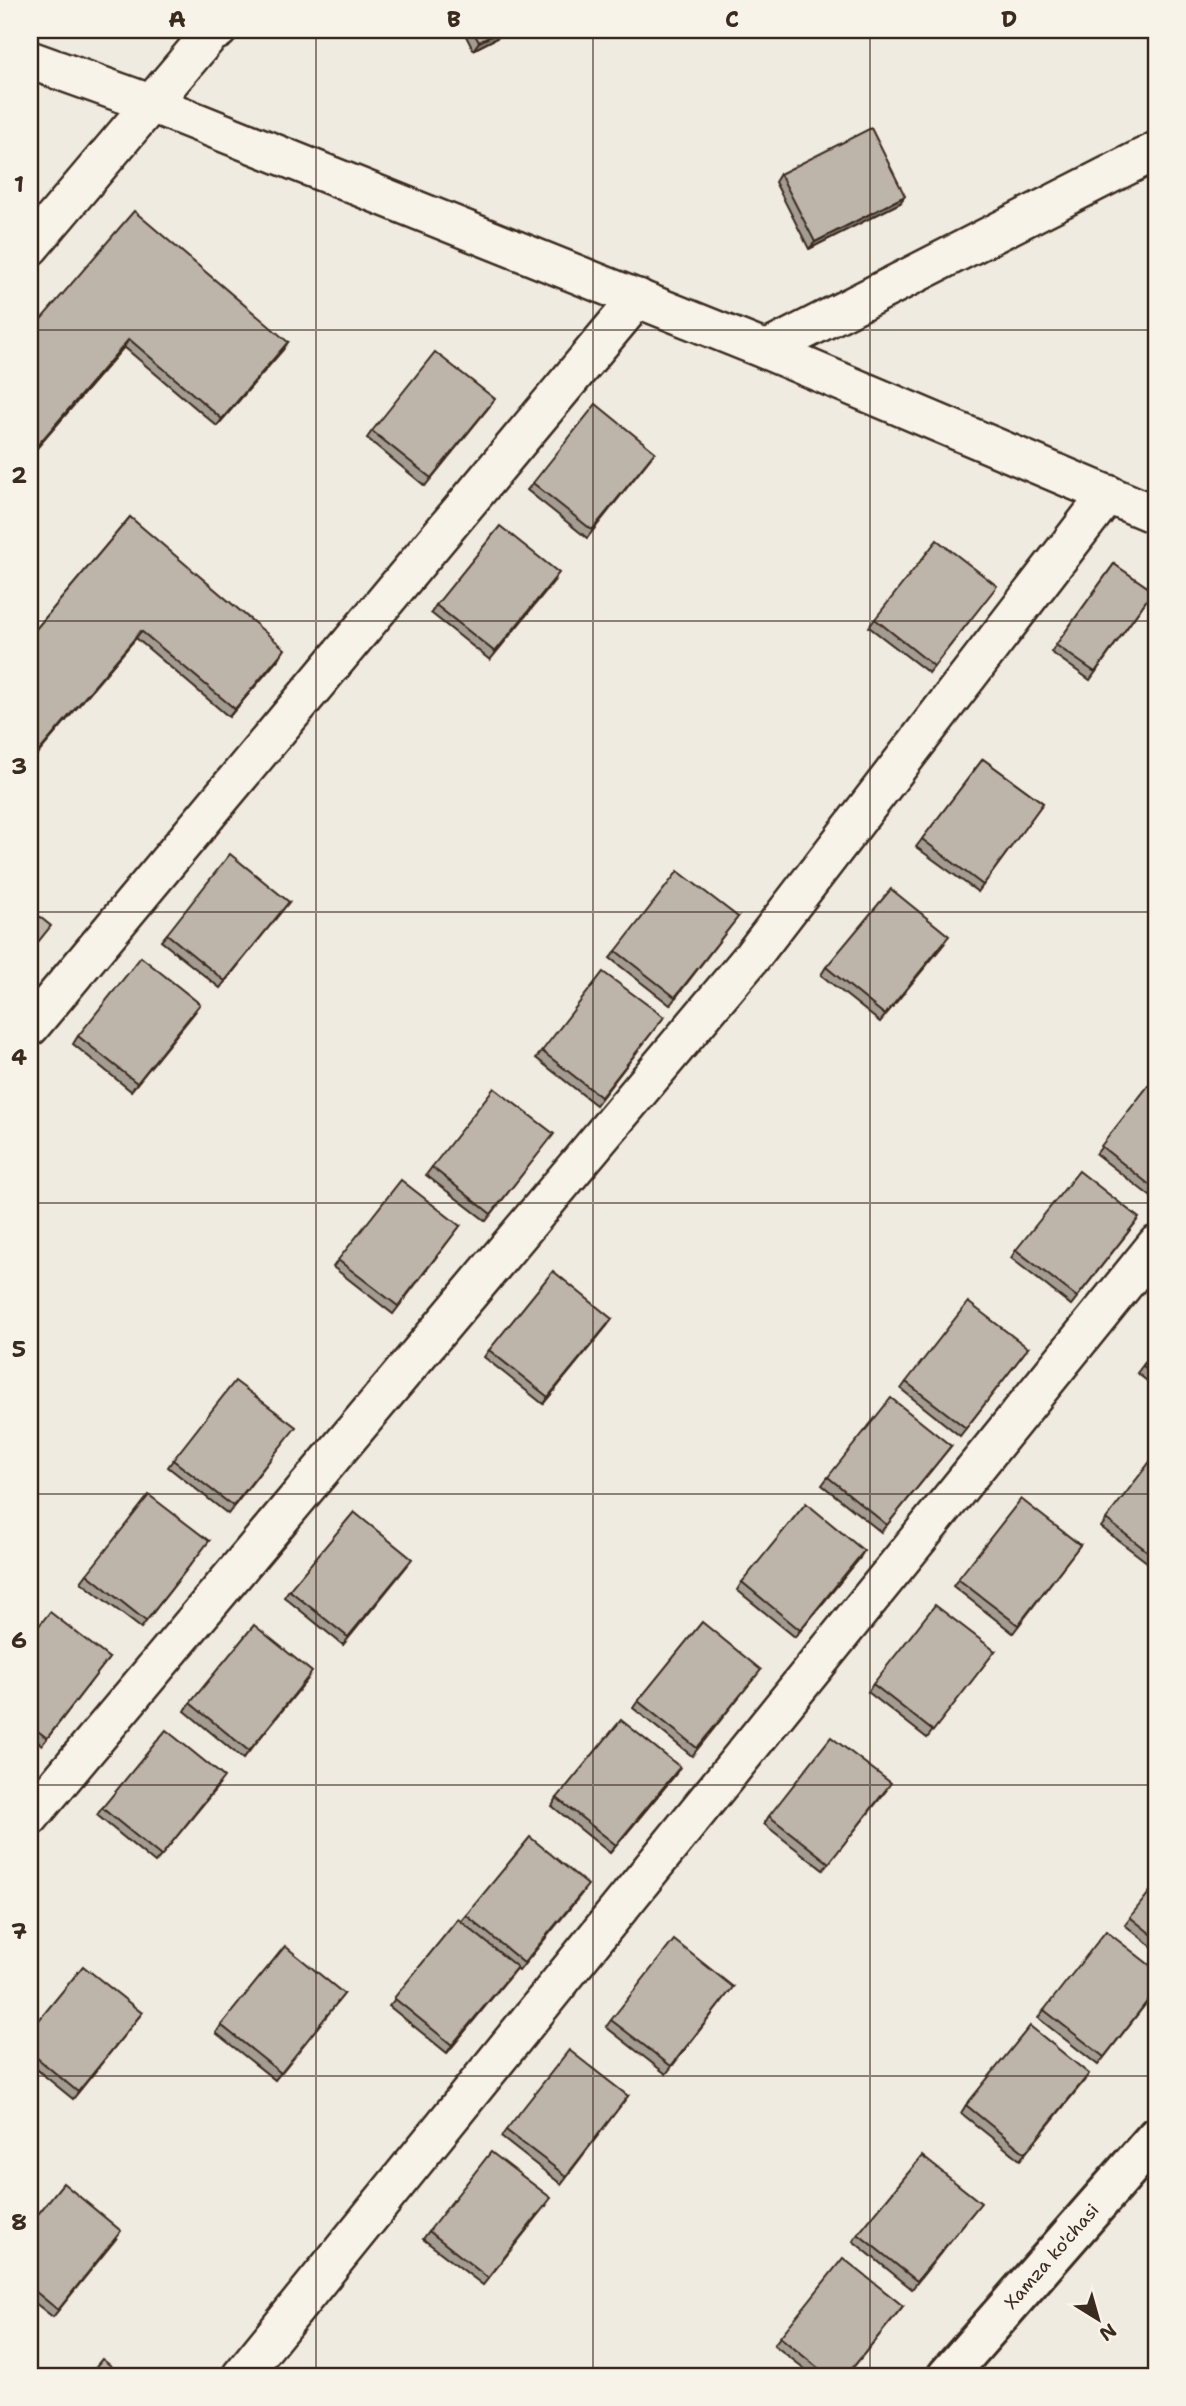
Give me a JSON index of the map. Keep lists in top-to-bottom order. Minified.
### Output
{"streets":{"street":["Xamza ko'chasi"]},"north":"bottom right","grid":{"columns":["A","B","C","D"],"rows":["1","2","3","4","5","6","7","8"]}}
